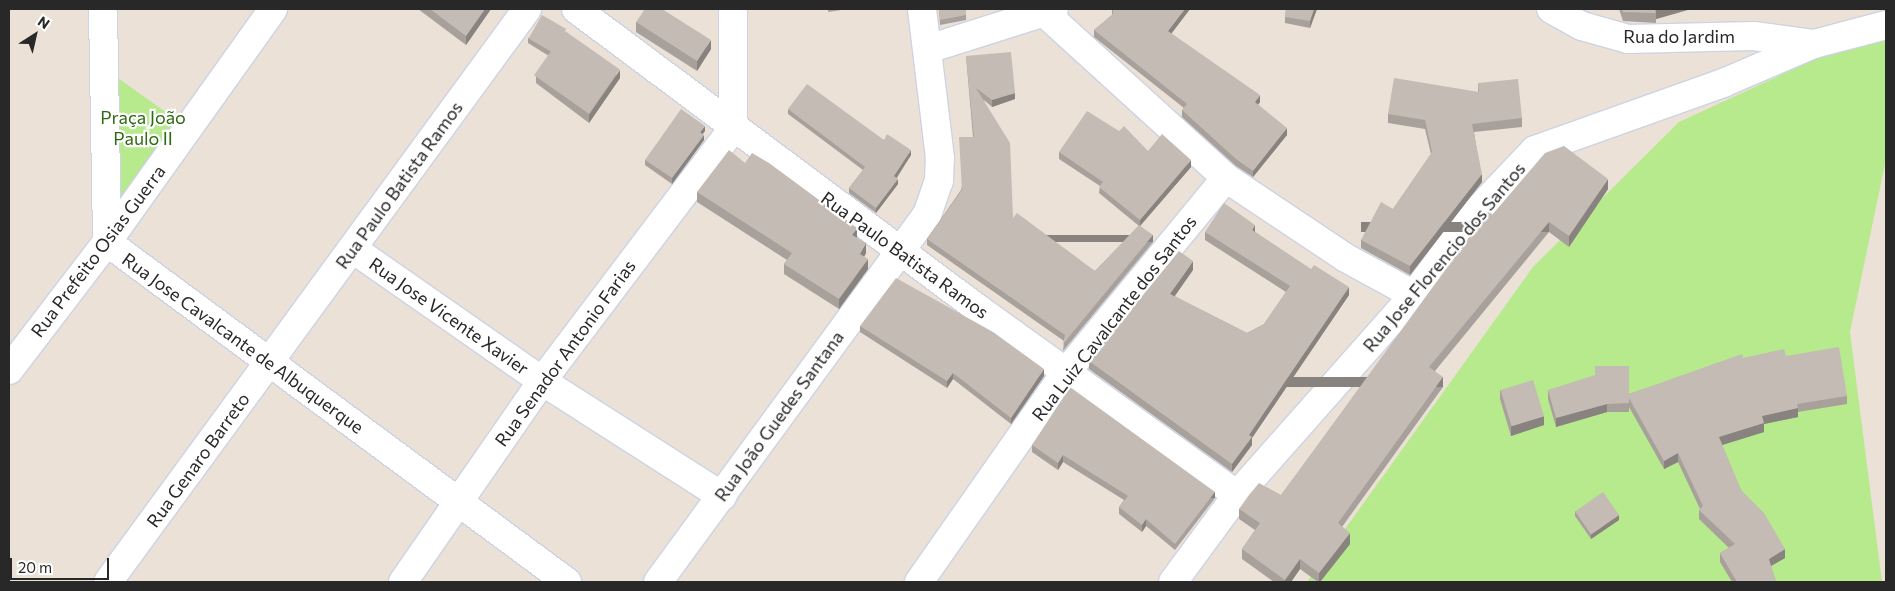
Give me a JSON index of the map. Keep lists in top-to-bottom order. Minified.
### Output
{"streets":{"street":["Rua do Jardim","Rua Paulo Batista Ramos","Rua Prefeito Osias Guerra","Rua Jose Florencio dos Santos","Rua Jose Vicente Xavier","Rua Luiz Cavalcante dos Santos","Rua Jose Cavalcante de Albuquerque","Rua Senador Antonio Farias","Rua João Guedes Santana","Rua Genaro Barreto"]},"crossings":[["Rua do Jardim","Rua Jose Florencio dos Santos"],["Rua Paulo Batista Ramos","Rua Jose Florencio dos Santos"],["Rua Paulo Batista Ramos","Rua Jose Vicente Xavier"],["Rua Paulo Batista Ramos","Rua Luiz Cavalcante dos Santos"],["Rua Paulo Batista Ramos","Rua Jose Cavalcante de Albuquerque"],["Rua Paulo Batista Ramos","Rua Senador Antonio Farias"],["Rua Paulo Batista Ramos","Rua João Guedes Santana"],["Rua Paulo Batista Ramos","Rua Genaro Barreto"],["Rua Prefeito Osias Guerra","Rua Jose Cavalcante de Albuquerque"],["Rua Jose Vicente Xavier","Rua Senador Antonio Farias"],["Rua Jose Vicente Xavier","Rua João Guedes Santana"],["Rua Jose Cavalcante de Albuquerque","Rua Senador Antonio Farias"],["Rua Jose Cavalcante de Albuquerque","Rua Genaro Barreto"]],"parks":["Praça João Paulo II"],"scale_bar":"20 m","north":"top right"}
